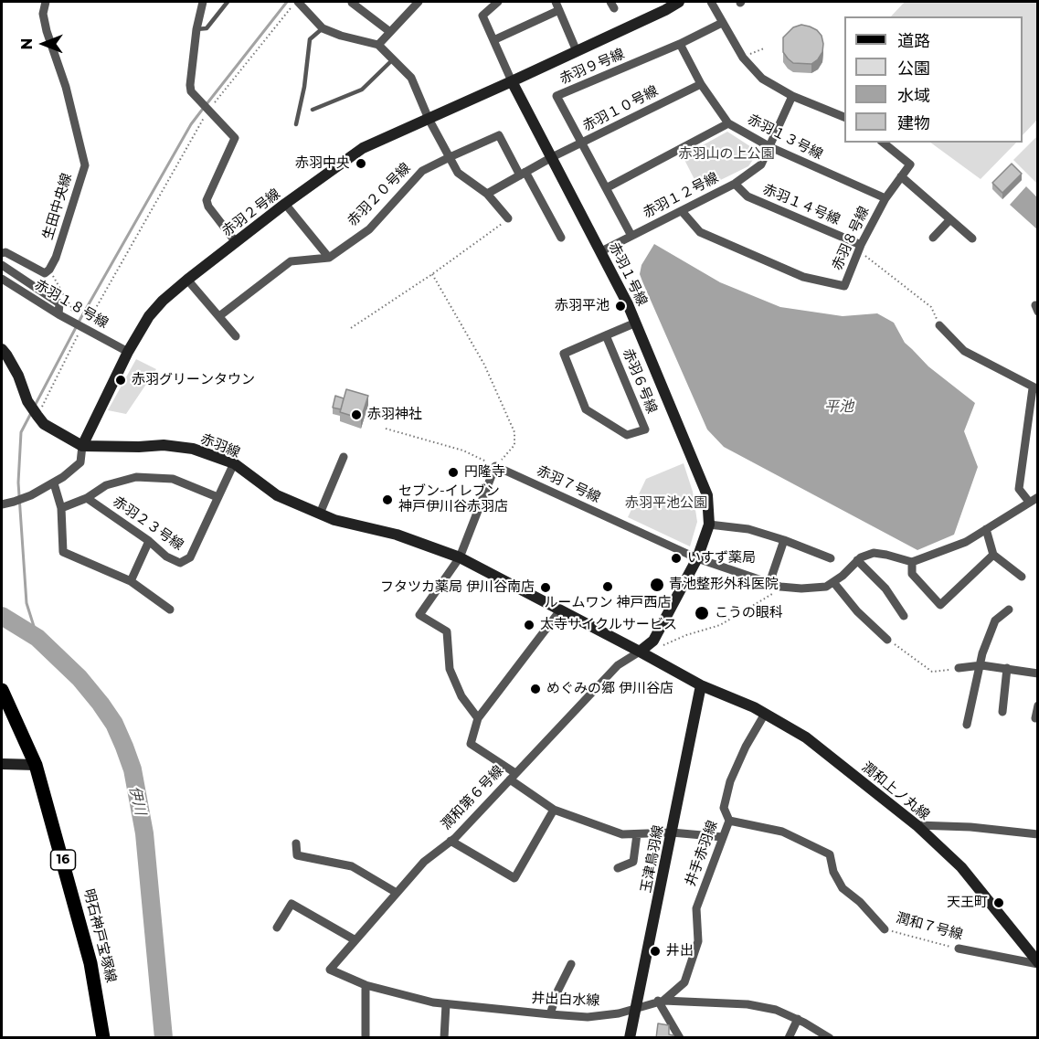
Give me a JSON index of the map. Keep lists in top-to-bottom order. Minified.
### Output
{"streets":{"main road":["16","明石神戸宝塚線"],"street":["赤羽９号線","赤羽１０号線","赤羽１３号線","赤羽２０号線","赤羽１２号線","赤羽１４号線","生田中央線","赤羽２号線","赤羽８号線","赤羽１号線","赤羽１８号線","赤羽６号線","赤羽線","赤羽７号線","赤羽２３号線","潤和上ノ丸線","潤和第６号線","井手赤羽線","玉津鳥羽線","潤和７号線","井出白水線"]},"crossings":[["赤羽９号線","赤羽１０号線"],["赤羽９号線","赤羽１３号線"],["赤羽９号線","赤羽１２号線"],["赤羽１０号線","赤羽１３号線"],["赤羽１０号線","赤羽２０号線"],["赤羽１０号線","赤羽１号線"],["赤羽１３号線","赤羽１２号線"],["赤羽１３号線","赤羽８号線"],["赤羽１２号線","赤羽１４号線"],["赤羽１２号線","赤羽８号線"],["赤羽１２号線","赤羽１号線"],["赤羽１４号線","赤羽８号線"],["赤羽２号線","赤羽１号線"],["赤羽２号線","赤羽１８号線"],["赤羽２号線","赤羽線"],["赤羽１号線","赤羽６号線"],["赤羽１号線","赤羽７号線"],["赤羽１号線","潤和上ノ丸線"],["赤羽１号線","潤和第６号線"],["赤羽線","赤羽２３号線"],["赤羽線","潤和上ノ丸線"],["潤和上ノ丸線","潤和第６号線"],["潤和上ノ丸線","井手赤羽線"],["潤和上ノ丸線","玉津鳥羽線"],["潤和上ノ丸線","潤和７号線"],["潤和第６号線","井出白水線"],["井手赤羽線","潤和７号線"],["井手赤羽線","井出白水線"],["玉津鳥羽線","井出白水線"]],"water":["平池","伊川"],"parks":["赤羽山の上公園","赤羽平池公園"],"places":["赤羽中央","赤羽平池","赤羽グリーンタウン","赤羽神社","円隆寺","セブン-イレブン 神戸伊川谷赤羽店","いすず薬局","青池整形外科医院","ルームワン 神戸西店","フタツカ薬局 伊川谷南店","こうの眼科","太寺サイクルサービス","めぐみの郷 伊川谷店","天王町","井出"],"legend":["道路","公園","水域","建物"],"north":"left"}
